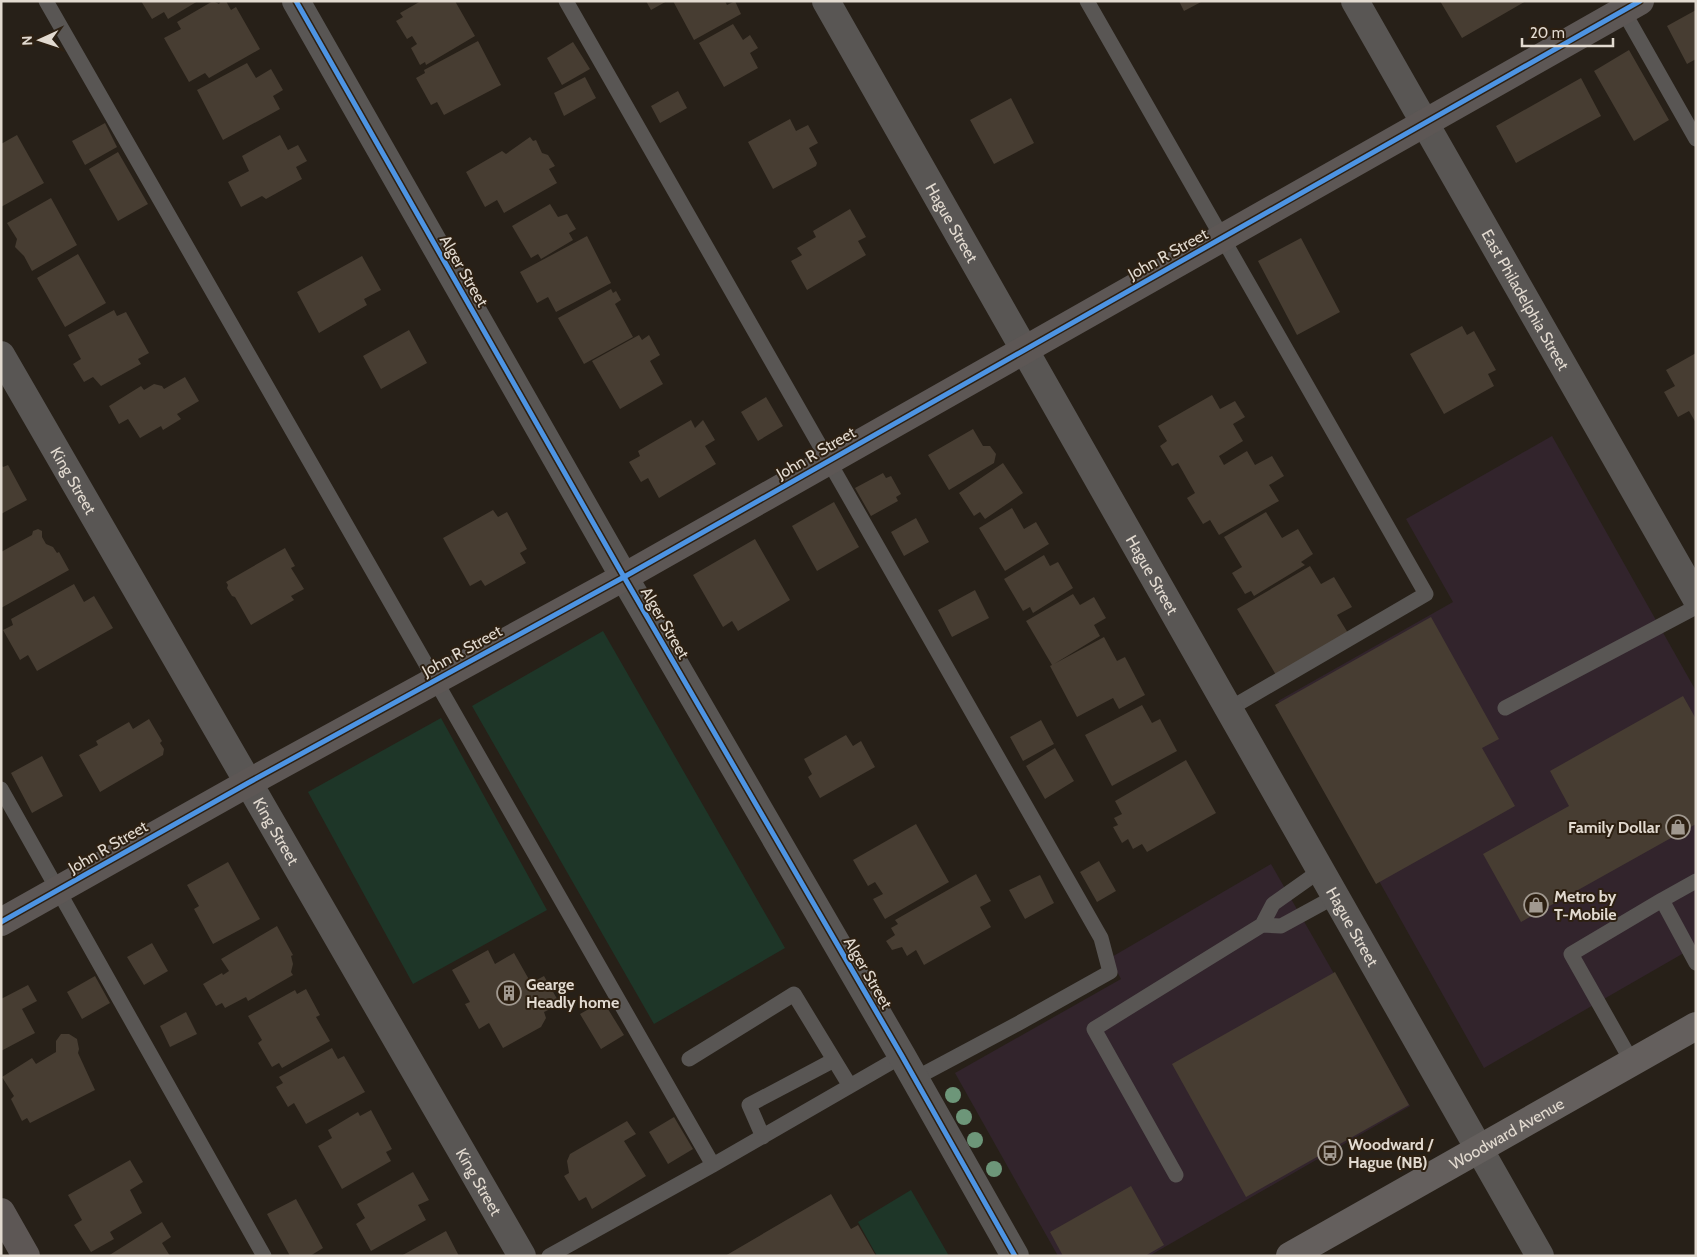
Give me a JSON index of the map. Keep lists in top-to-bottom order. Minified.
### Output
{"streets":{"main road":["Woodward Avenue"],"street":["Hague Street","John R Street","Alger Street","East Philadelphia Street","King Street"]},"crossings":[["Hague Street","John R Street"],["Hague Street","Woodward Avenue"],["John R Street","Alger Street"],["John R Street","East Philadelphia Street"],["John R Street","King Street"]],"places":{"shop":["Family Dollar","Metro by T-Mobile"],"building":["Gearge Headly home"],"bus stop":["Woodward / Hague (NB)"]},"scale_bar":"20 m","north":"left"}
